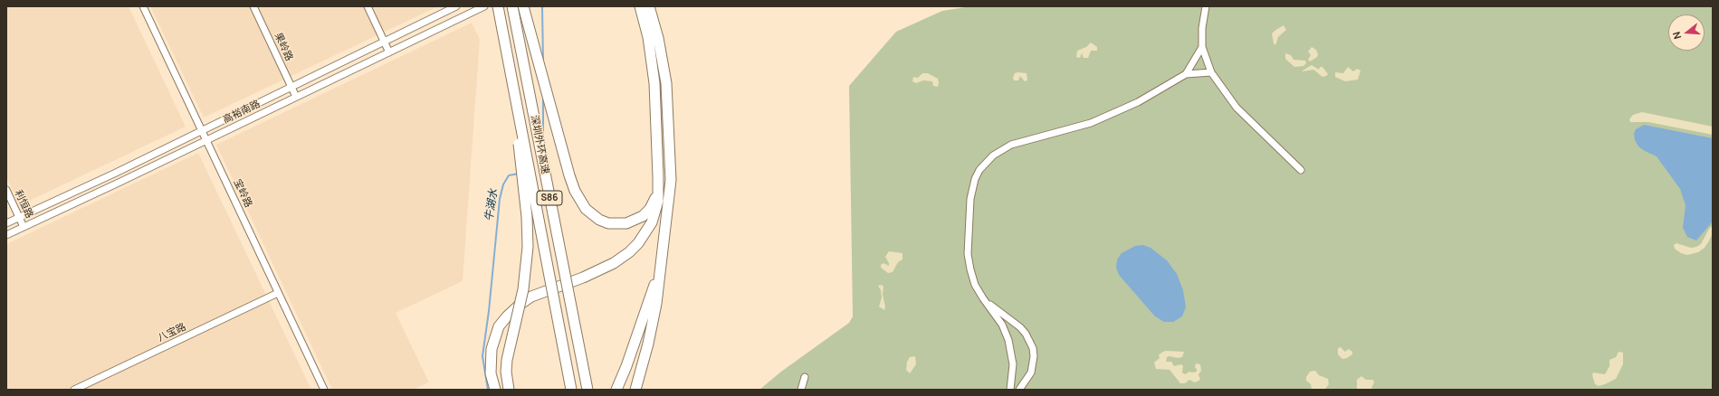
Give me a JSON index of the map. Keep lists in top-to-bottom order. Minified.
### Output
{"streets":{"highway":["深圳外环高速","S86"],"street":["果岭路","高裕南路","宝岭路","利恒路","八宝路"]},"crossings":[["果岭路","高裕南路"],["高裕南路","宝岭路"],["高裕南路","利恒路"],["宝岭路","八宝路"]],"water":["牛湖水"],"north":"left"}
